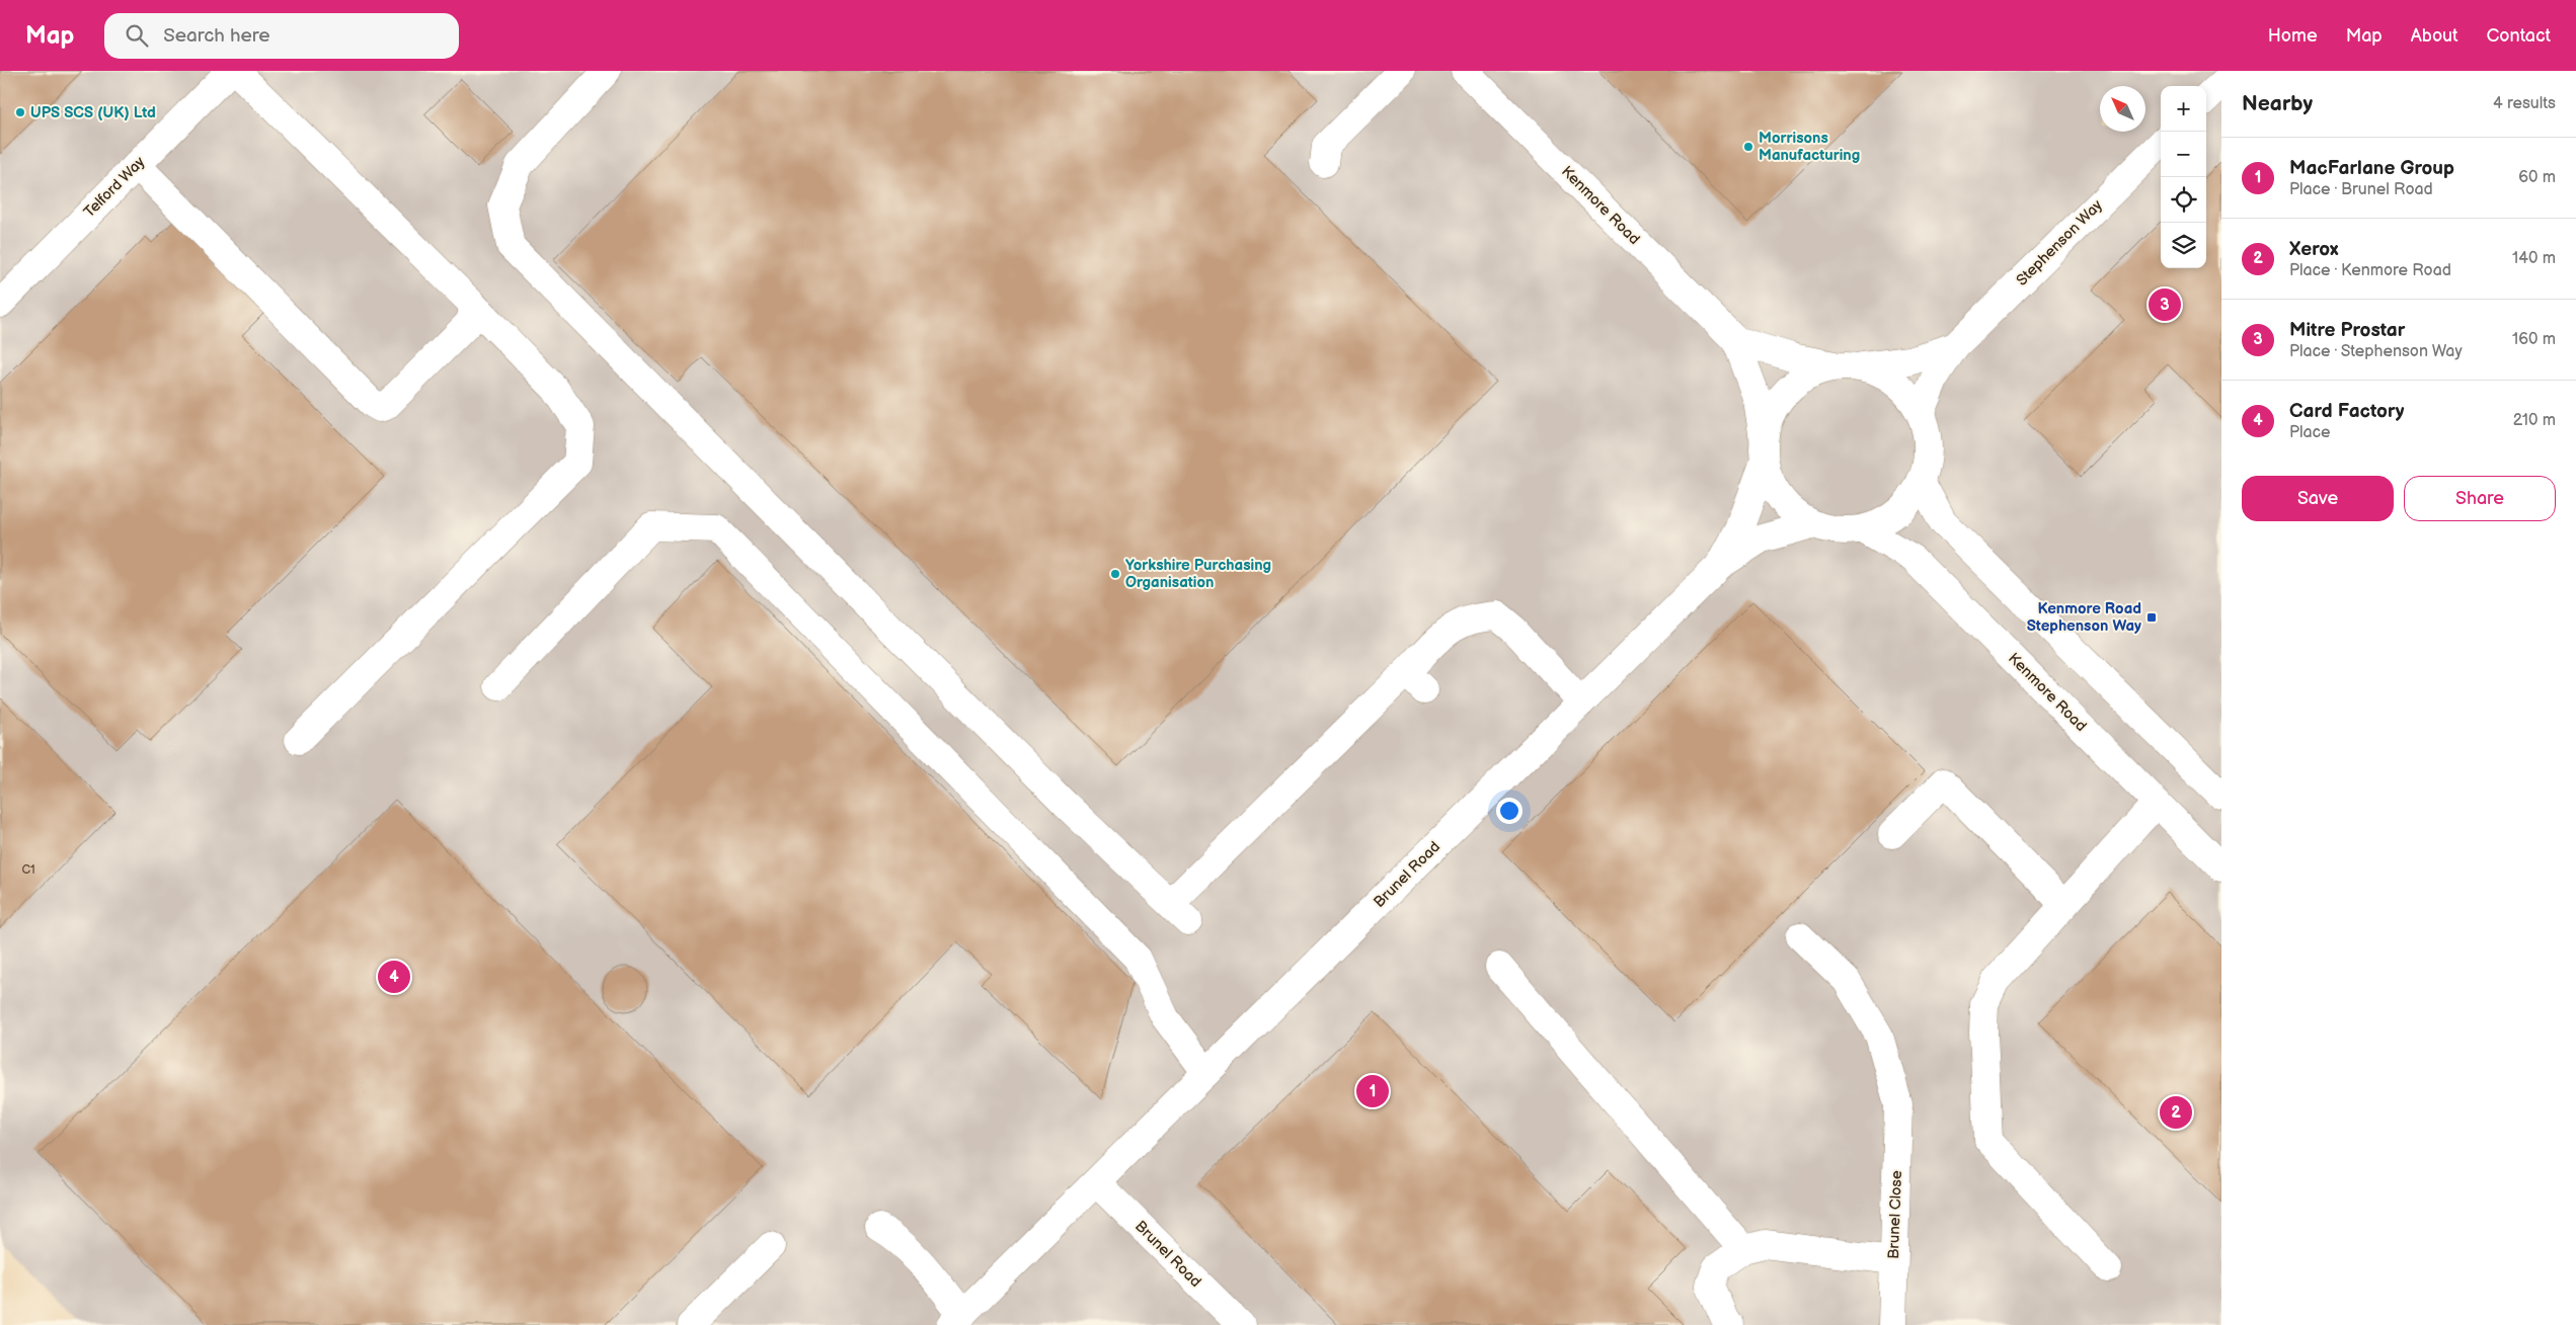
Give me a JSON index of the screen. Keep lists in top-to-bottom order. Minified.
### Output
{"streets":{"street":["Telford Way","Kenmore Road","Stephenson Way","Brunel Road","Brunel Close"]},"crossings":[["Kenmore Road","Stephenson Way"],["Kenmore Road","Brunel Road"],["Stephenson Way","Brunel Road"]],"places":{"other":["UPS SCS (UK) Ltd","Morrisons Manufacturing","Yorkshire Purchasing Organisation"],"transit":["Kenmore Road Stephenson Way"]},"house_numbers":["C1"],"north":"top left","page":{"header":"Map","search":"Search here","nav":["Home","Map","About","Contact"],"heading":["Nearby","4 results"],"map_buttons":["+","−"],"list":[{"mark":"1","name":"MacFarlane Group","note":"Place · Brunel Road","value":"60 m"},{"mark":"2","name":"Xerox","note":"Place · Kenmore Road","value":"140 m"},{"mark":"3","name":"Mitre Prostar","note":"Place · Stephenson Way","value":"160 m"},{"mark":"4","name":"Card Factory","note":"Place","value":"210 m"}],"pins":["3","4","1","2"],"buttons":["Save","Share"]}}
